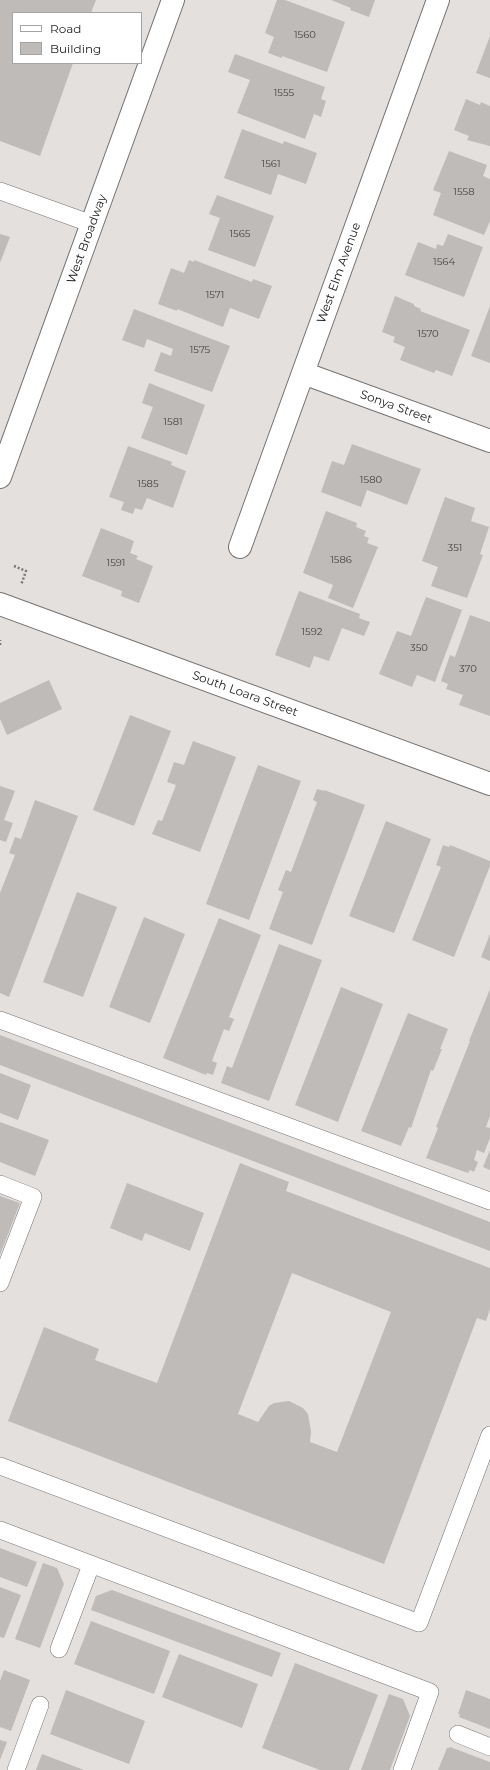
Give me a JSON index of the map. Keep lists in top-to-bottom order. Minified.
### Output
{"streets":{"street":["West Broadway","West Elm Avenue","Sonya Street","South Loara Street"]},"crossings":[["West Elm Avenue","Sonya Street"]],"house_numbers":["1560","1555","1561","1558","1565","1564","1571","1570","1575","1581","1580","1585","351","1586","1591","1592","350","370"],"legend":["Road","Building"]}
